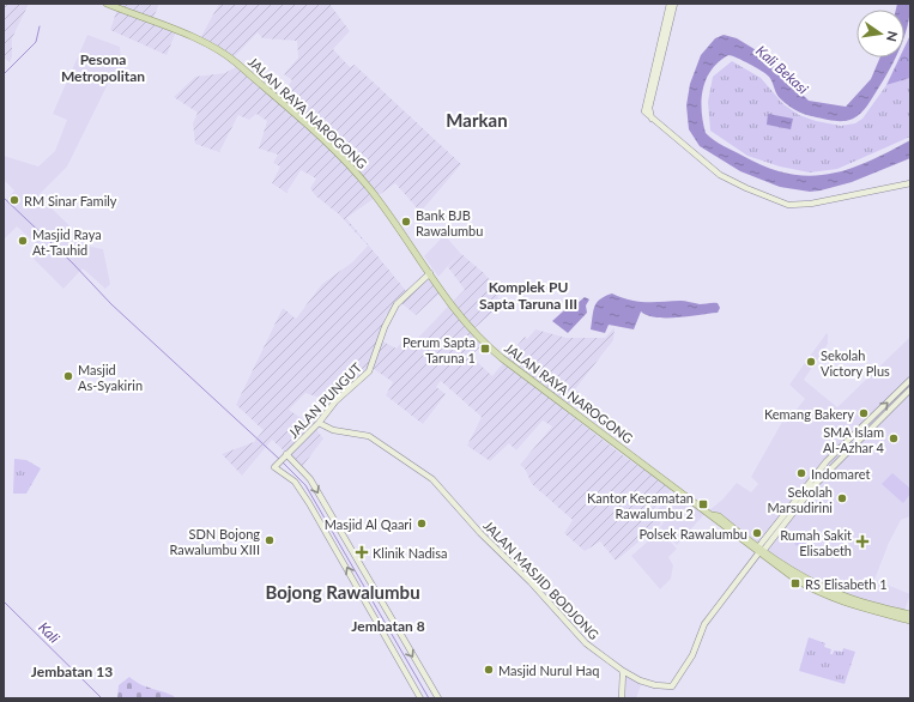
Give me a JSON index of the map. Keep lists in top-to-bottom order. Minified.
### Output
{"streets":{"main road":["JALAN RAYA NAROGONG"],"street":["JALAN PUNGUT","JALAN MASJID BODJONG"]},"crossings":[["JALAN RAYA NAROGONG","JALAN PUNGUT"],["JALAN RAYA NAROGONG","JALAN MASJID BODJONG"],["JALAN PUNGUT","JALAN MASJID BODJONG"]],"districts":["Pesona Metropolitan","Markan","Komplek PU Sapta Taruna III","Bojong Rawalumbu","Jembatan 8","Jembatan 13"],"water":["Kali Bekasi","Kali"],"places":{"other":["RM Sinar Family","Bank BJB Rawalumbu","Masjid Raya At-Tauhid","Sekolah Victory Plus","Masjid As-Syakirin","Kemang Bakery","SMA Islam Al-Azhar 4","Indomaret","Sekolah Marsudirini","Masjid Al Qaari","Polsek Rawalumbu","SDN Bojong Rawalumbu XIII","Masjid Nurul Haq"],"transit":["Perum Sapta Taruna 1","Kantor Kecamatan Rawalumbu 2","RS Elisabeth 1"],"health":["Rumah Sakit Elisabeth","Klinik Nadisa"]},"north":"right"}
